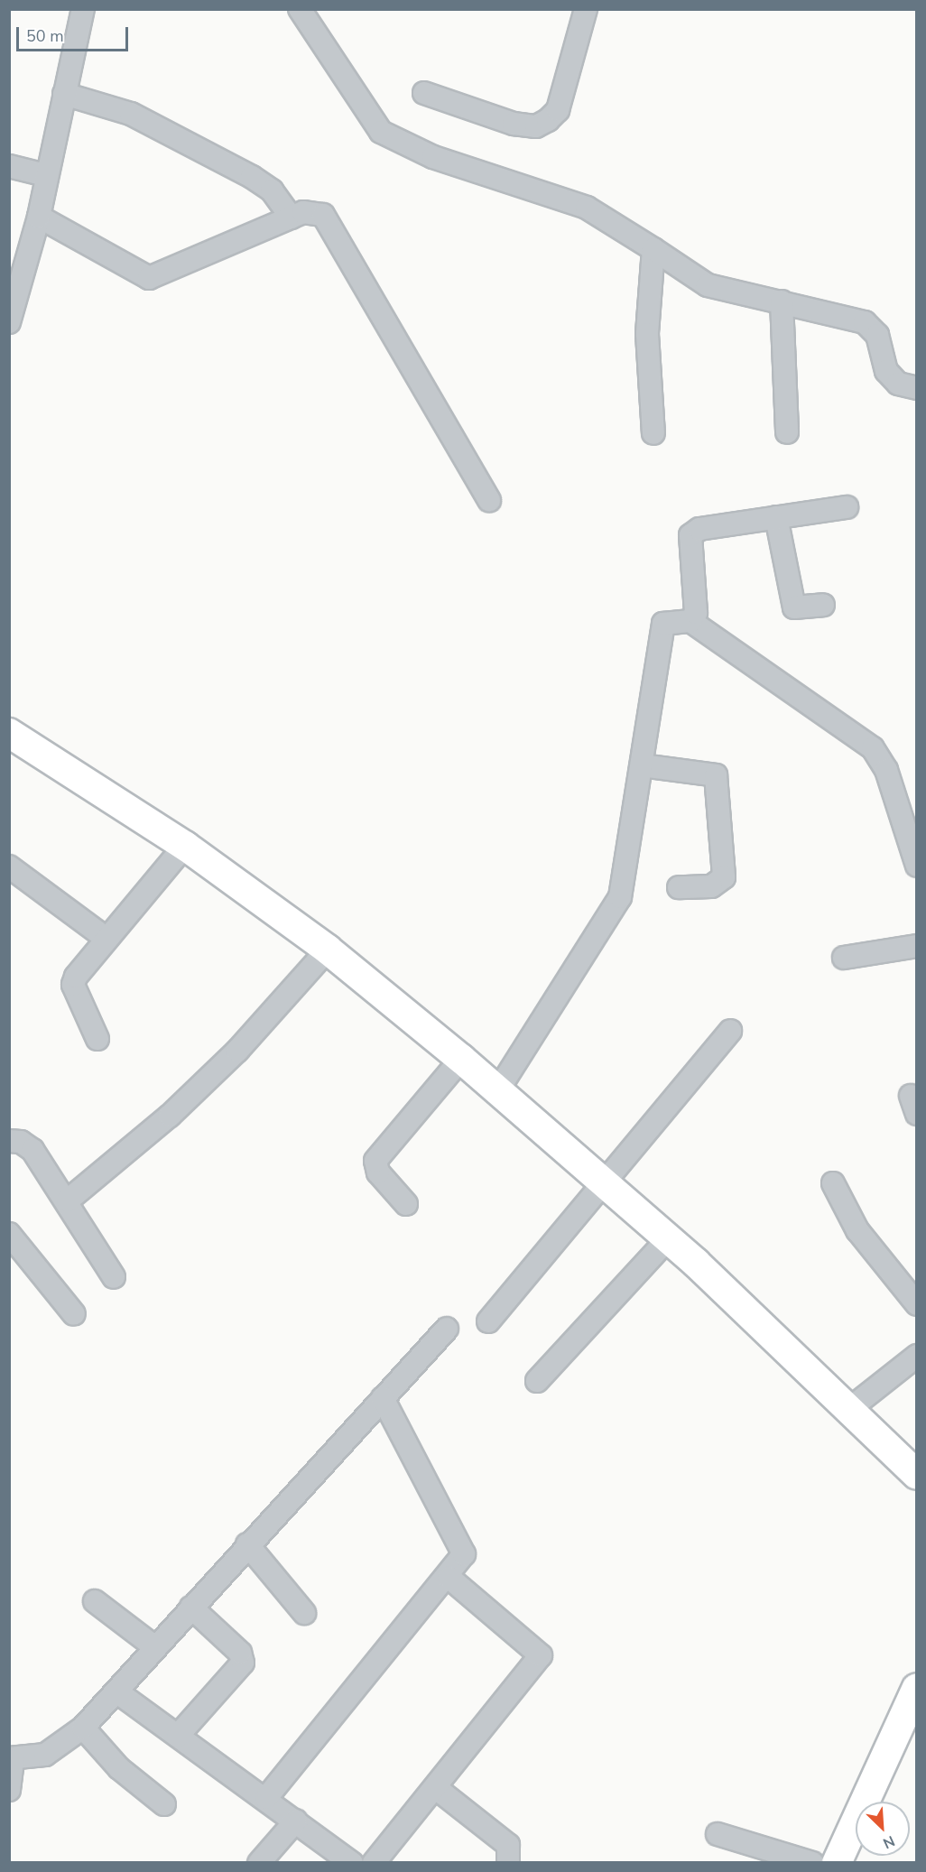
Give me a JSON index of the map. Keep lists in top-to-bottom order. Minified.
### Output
{"scale_bar":"50 m","north":"bottom right"}
